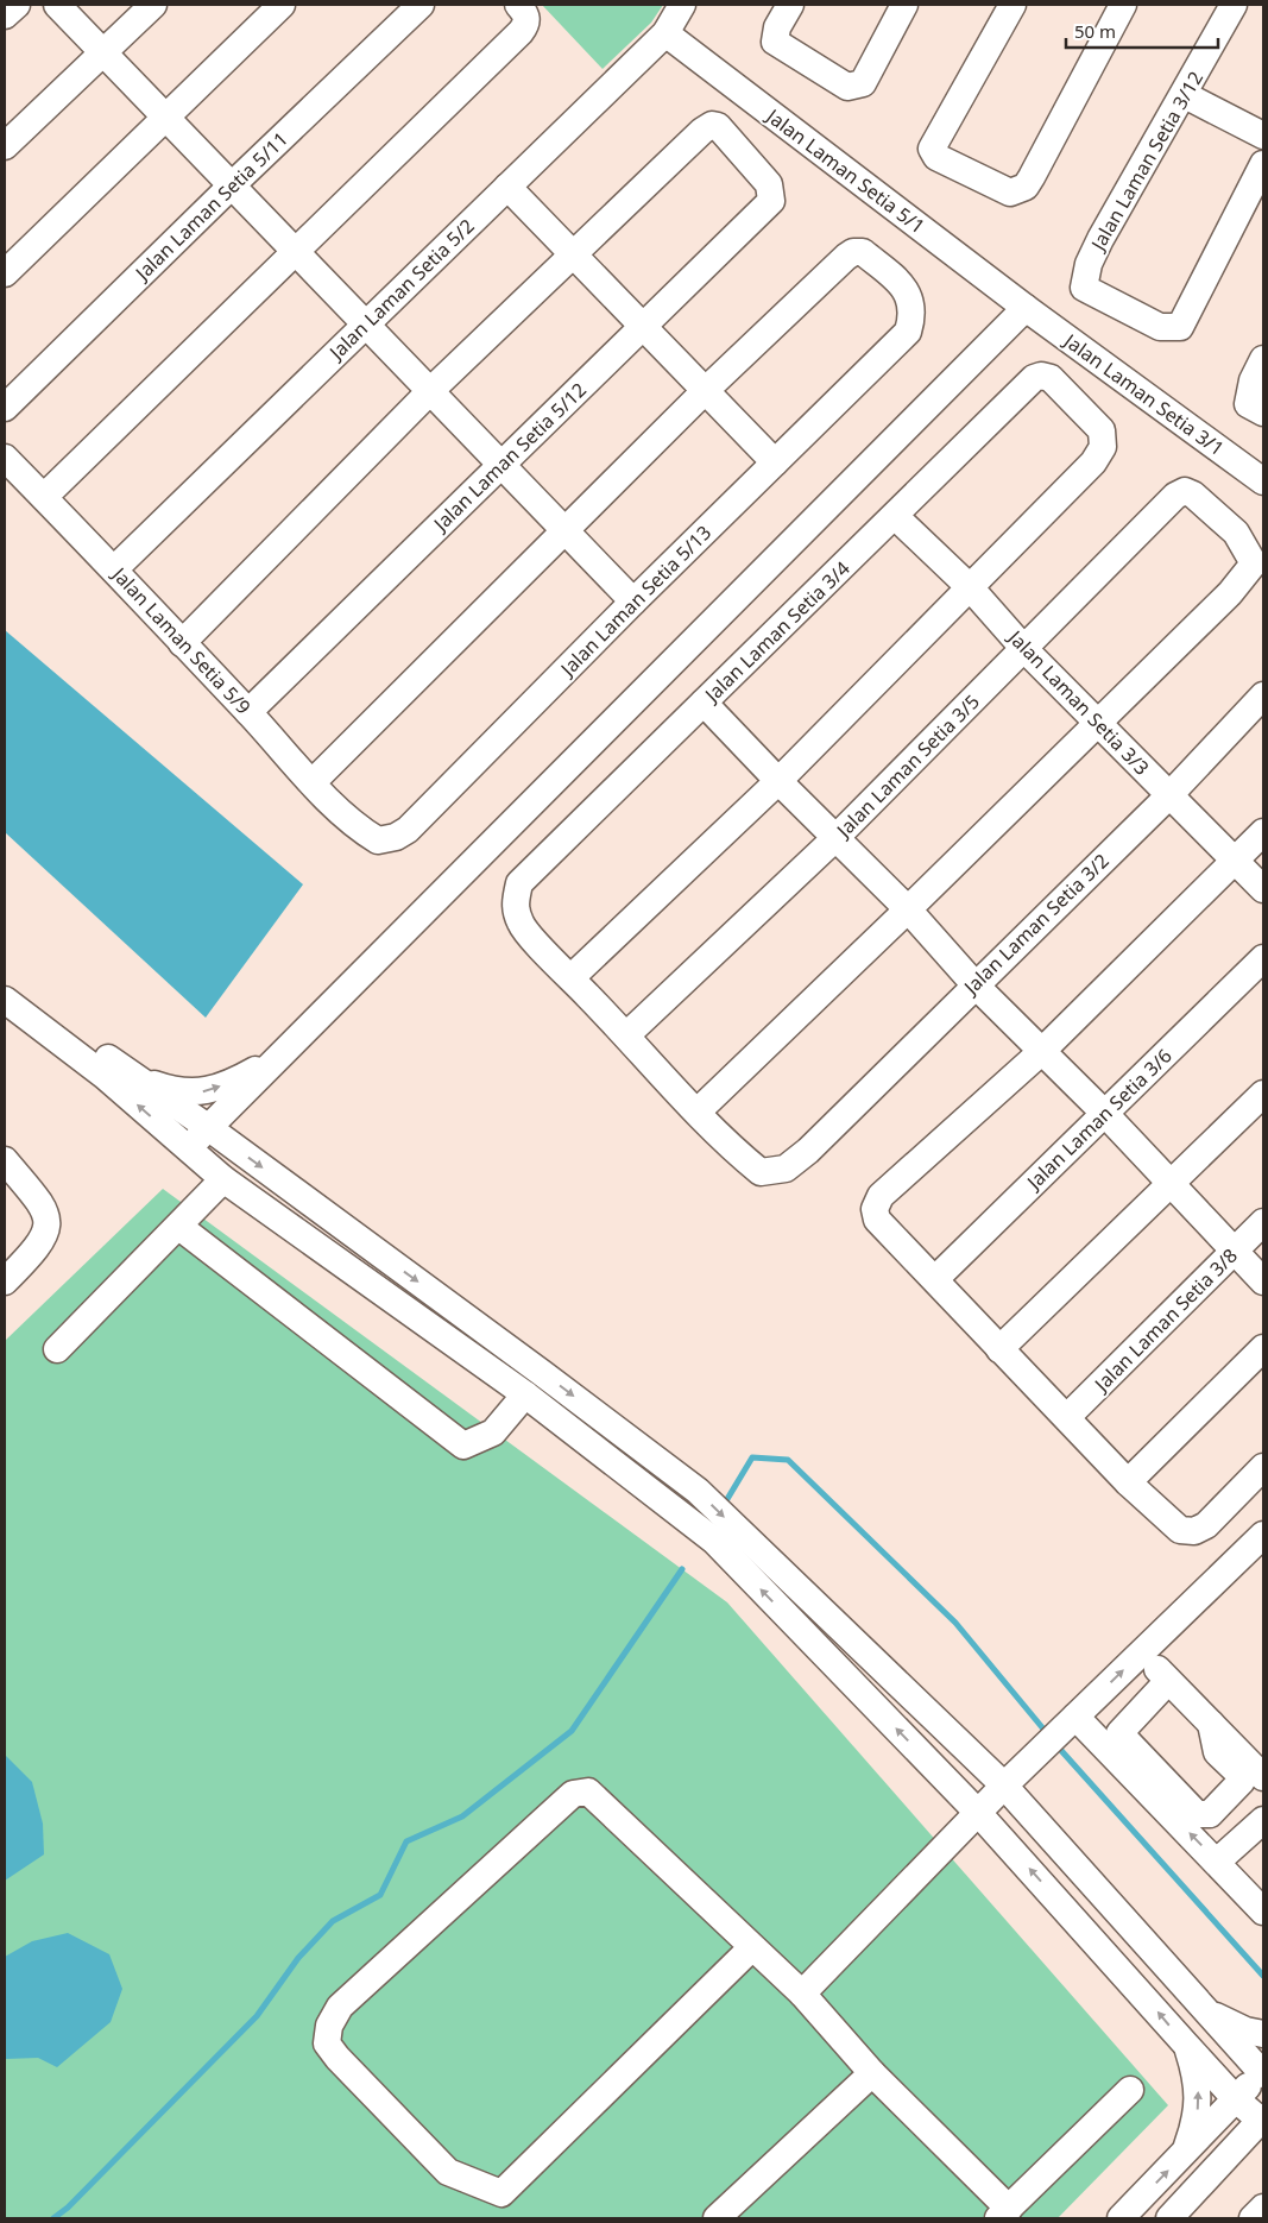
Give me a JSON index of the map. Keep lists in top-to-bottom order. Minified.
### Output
{"streets":{"street":["Jalan Laman Setia 3/12","Jalan Laman Setia 5/1","Jalan Laman Setia 5/11","Jalan Laman Setia 5/2","Jalan Laman Setia 3/1","Jalan Laman Setia 5/12","Jalan Laman Setia 5/13","Jalan Laman Setia 3/4","Jalan Laman Setia 5/9","Jalan Laman Setia 3/3","Jalan Laman Setia 3/5","Jalan Laman Setia 3/2","Jalan Laman Setia 3/6","Jalan Laman Setia 3/8"]},"crossings":[["Jalan Laman Setia 5/1","Jalan Laman Setia 5/2"],["Jalan Laman Setia 5/1","Jalan Laman Setia 3/1"],["Jalan Laman Setia 5/2","Jalan Laman Setia 5/9"],["Jalan Laman Setia 5/12","Jalan Laman Setia 5/9"],["Jalan Laman Setia 5/13","Jalan Laman Setia 5/9"],["Jalan Laman Setia 3/4","Jalan Laman Setia 3/3"],["Jalan Laman Setia 3/3","Jalan Laman Setia 3/5"],["Jalan Laman Setia 3/3","Jalan Laman Setia 3/2"]],"scale_bar":"50 m"}
